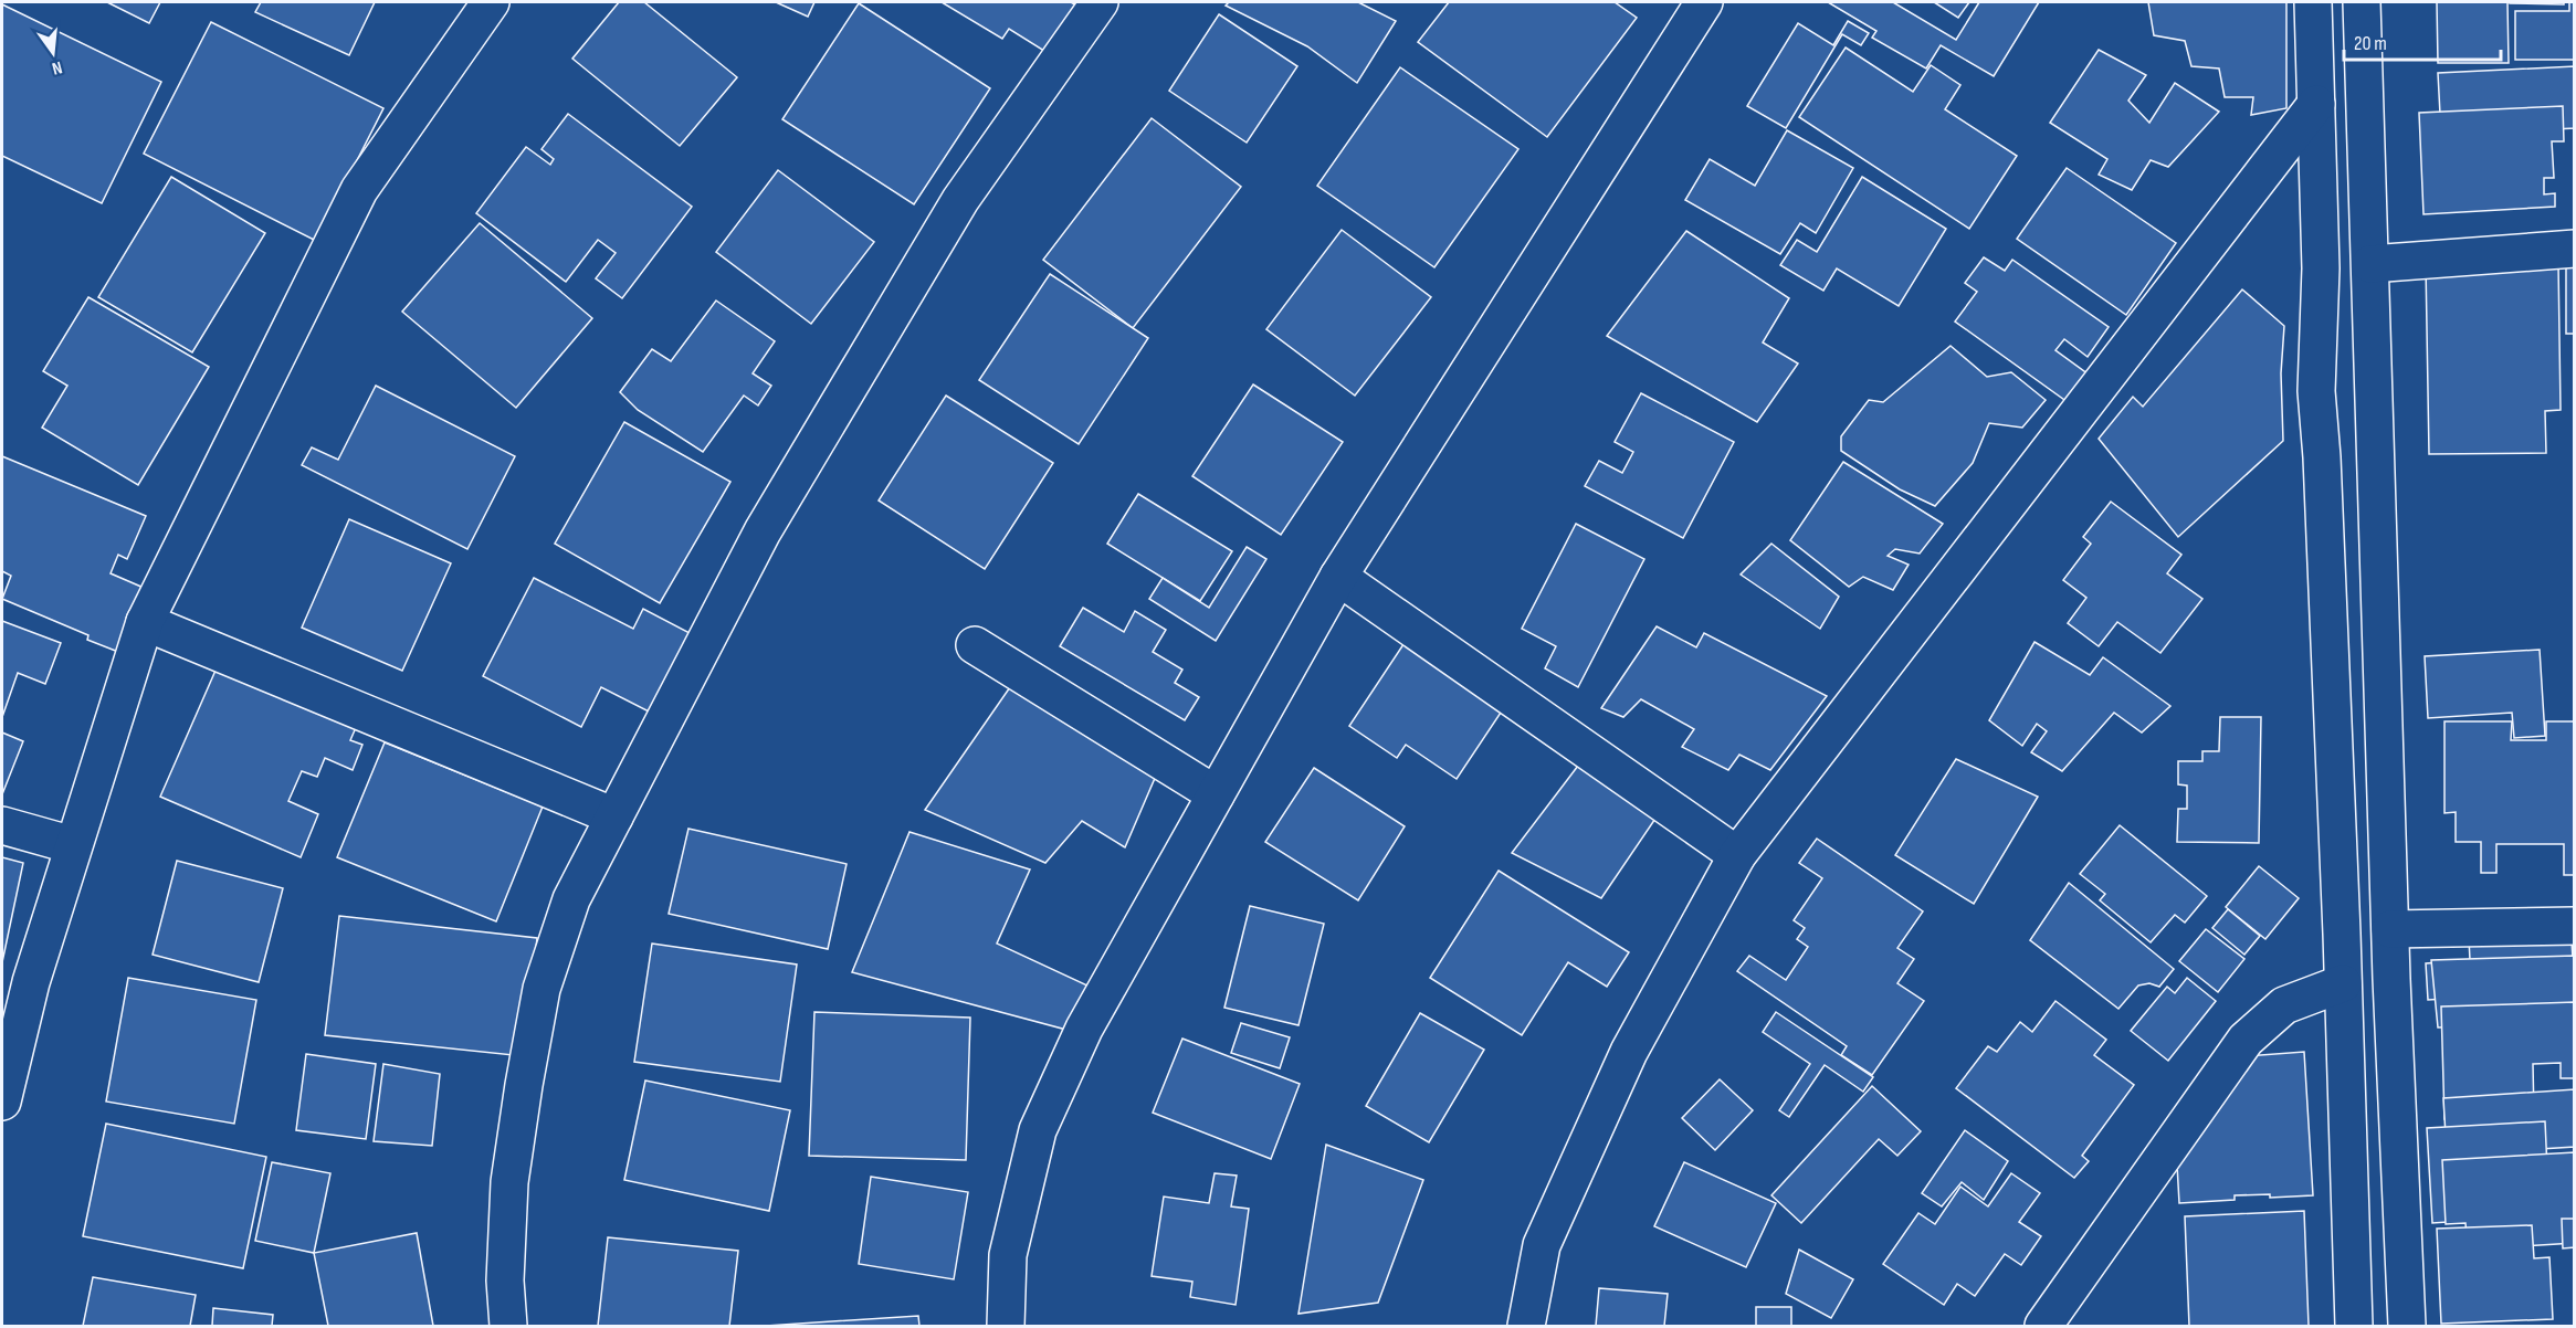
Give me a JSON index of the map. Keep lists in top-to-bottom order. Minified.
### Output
{"scale_bar":"20 m","north":"bottom"}
